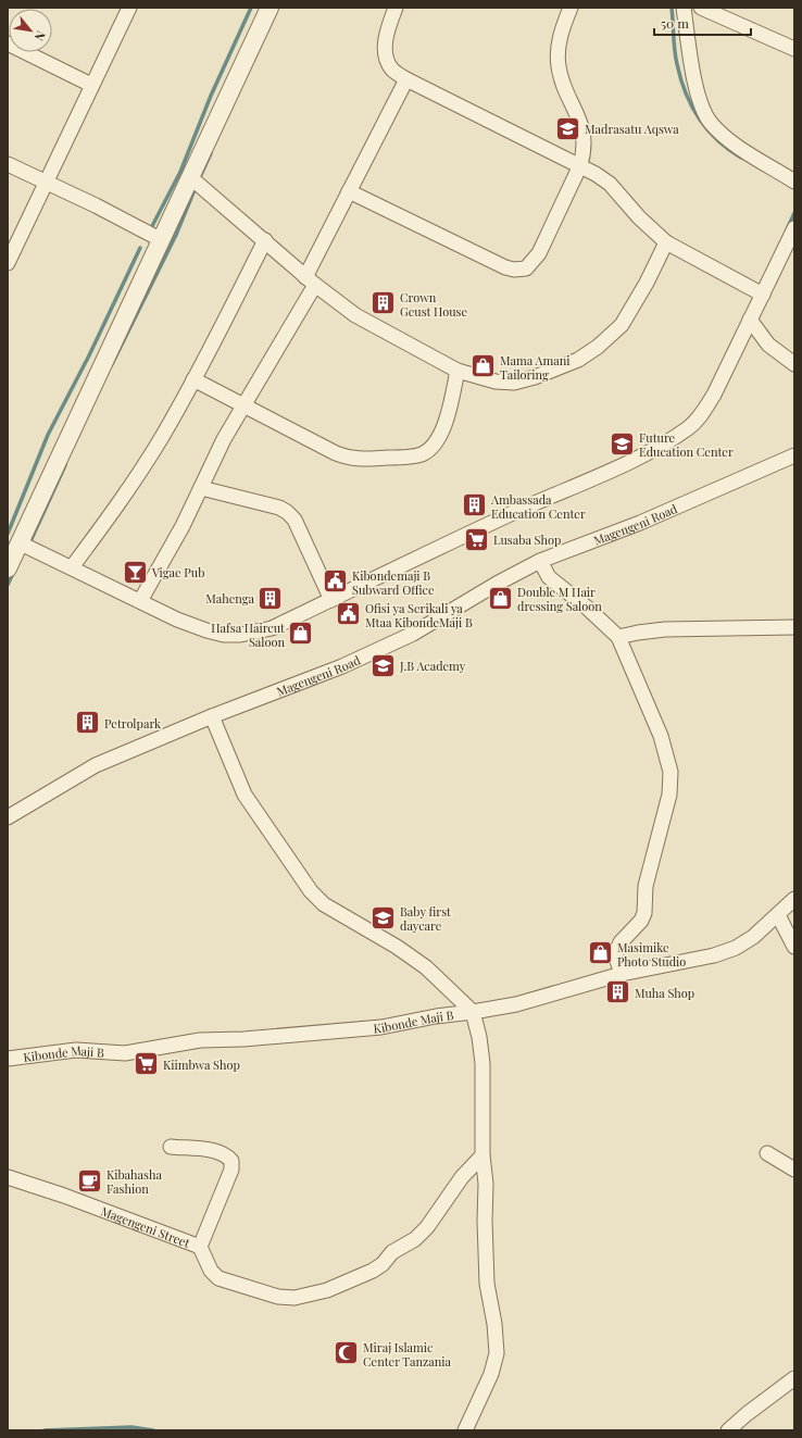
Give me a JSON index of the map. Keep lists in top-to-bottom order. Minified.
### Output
{"streets":{"street":["Magengeni Road","Kibonde Maji B","Magengeni Street"]},"places":{"school or university":["Madrasatu Aqswa","Future Education Center","J.B Academy","Baby first daycare"],"building":["Crown Geust House","Ambassada Education Center","Mahenga","Petrolpark","Muha Shop"],"shop":["Mama Amani Tailoring","Double M Hair dressing Saloon","Hafsa Haircut Saloon","Masimike Photo Studio"],"supermarket":["Lusaba Shop","Kiimbwa Shop"],"bar":["Vigae Pub"],"public building":["Kibondemaji B Subward Office","Ofisi ya Serikali ya Mtaa KibondeMaji B"],"cafe":["Kibahasha Fashion"],"mosque":["Miraj Islamic Center Tanzania"]},"scale_bar":"50 m","north":"bottom right"}
